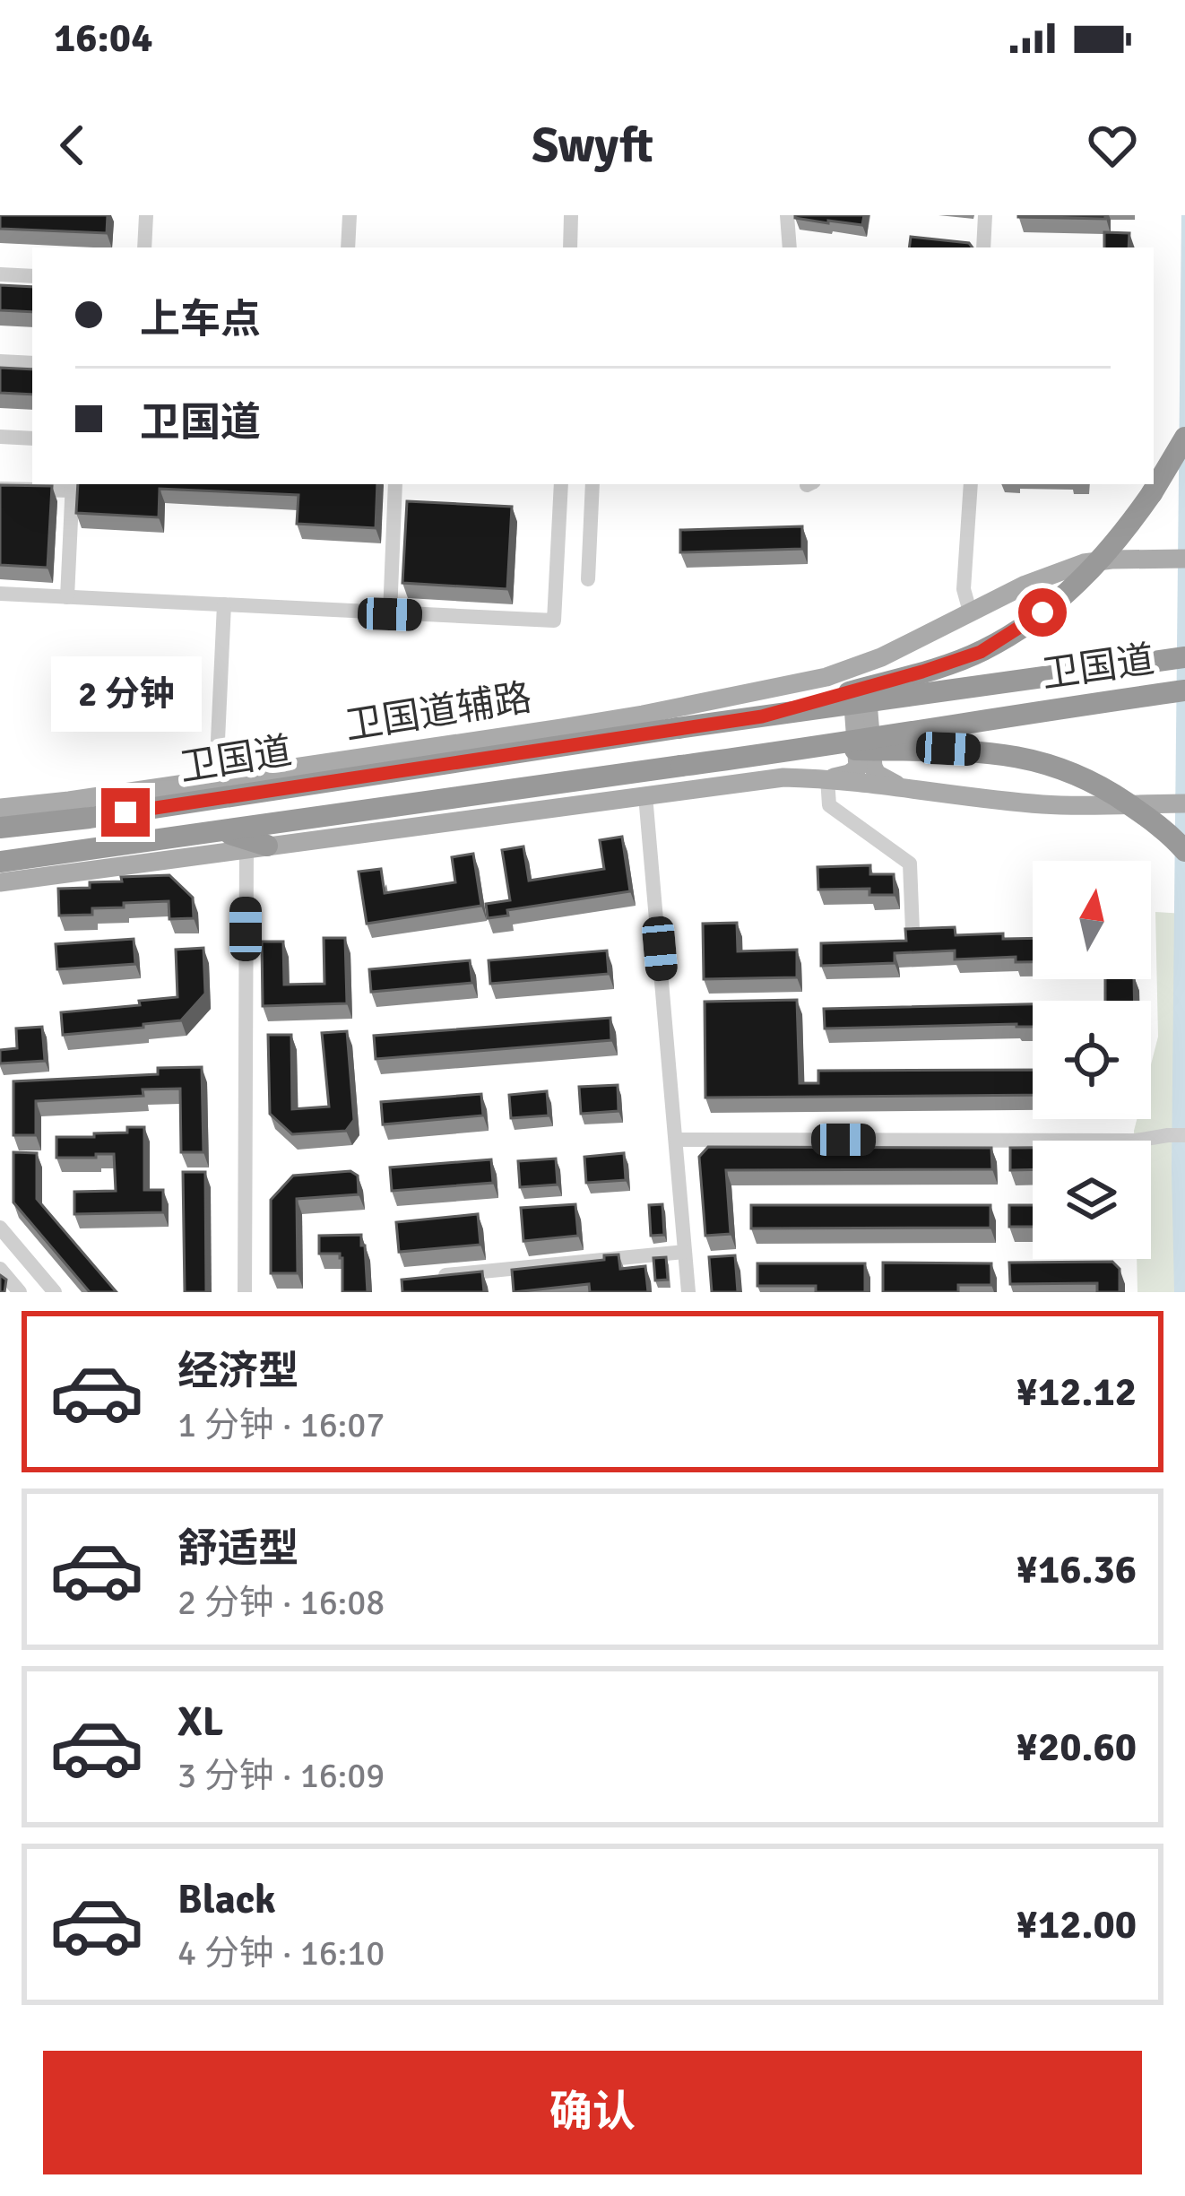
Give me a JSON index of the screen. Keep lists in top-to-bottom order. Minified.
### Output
{"streets":{"highway":["卫国道"],"main road":["卫国道辅路"]},"north":"top","page":{"status":"16:04","header":"Swyft","banner":["上车点","卫国道"],"bubble":"2 分钟","list":[{"name":"经济型","note":"1 分钟 · 16:07","value":"¥12.12"},{"name":"舒适型","note":"2 分钟 · 16:08","value":"¥16.36"},{"name":"XL","note":"3 分钟 · 16:09","value":"¥20.60"},{"name":"Black","note":"4 分钟 · 16:10","value":"¥12.00"}],"buttons":"确认"}}
